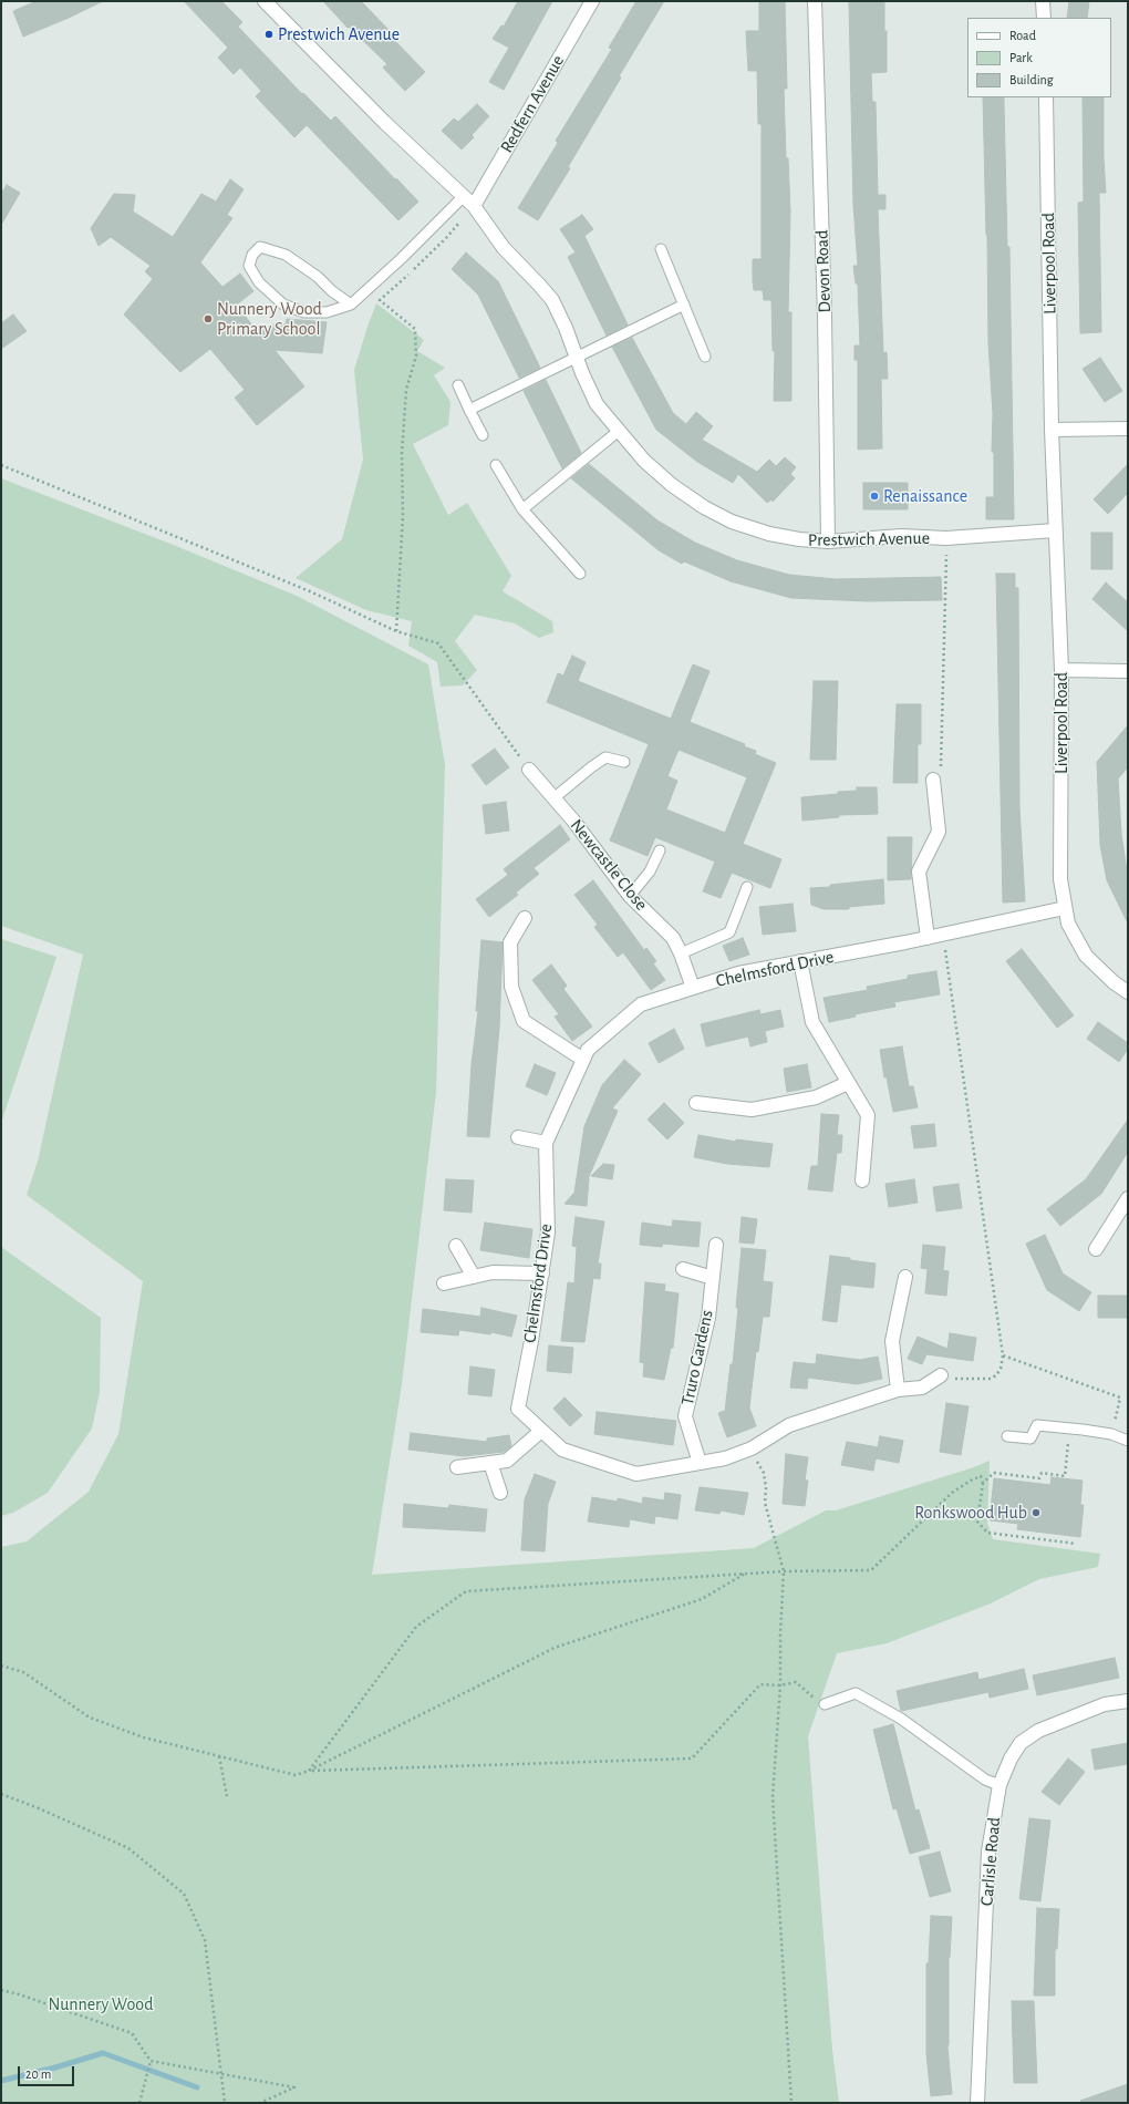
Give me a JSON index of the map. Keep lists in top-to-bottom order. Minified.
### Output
{"streets":{"street":["Redfern Avenue","Liverpool Road","Devon Road","Prestwich Avenue","Newcastle Close","Chelmsford Drive","Truro Gardens","Carlisle Road"]},"crossings":[["Redfern Avenue","Prestwich Avenue"],["Liverpool Road","Prestwich Avenue"],["Liverpool Road","Chelmsford Drive"],["Devon Road","Prestwich Avenue"],["Newcastle Close","Chelmsford Drive"],["Chelmsford Drive","Truro Gardens"]],"parks":["Nunnery Wood"],"places":["Prestwich Avenue","Nunnery Wood Primary School","Renaissance","Ronkswood Hub"],"legend":["Road","Park","Building"],"scale_bar":"20 m"}
